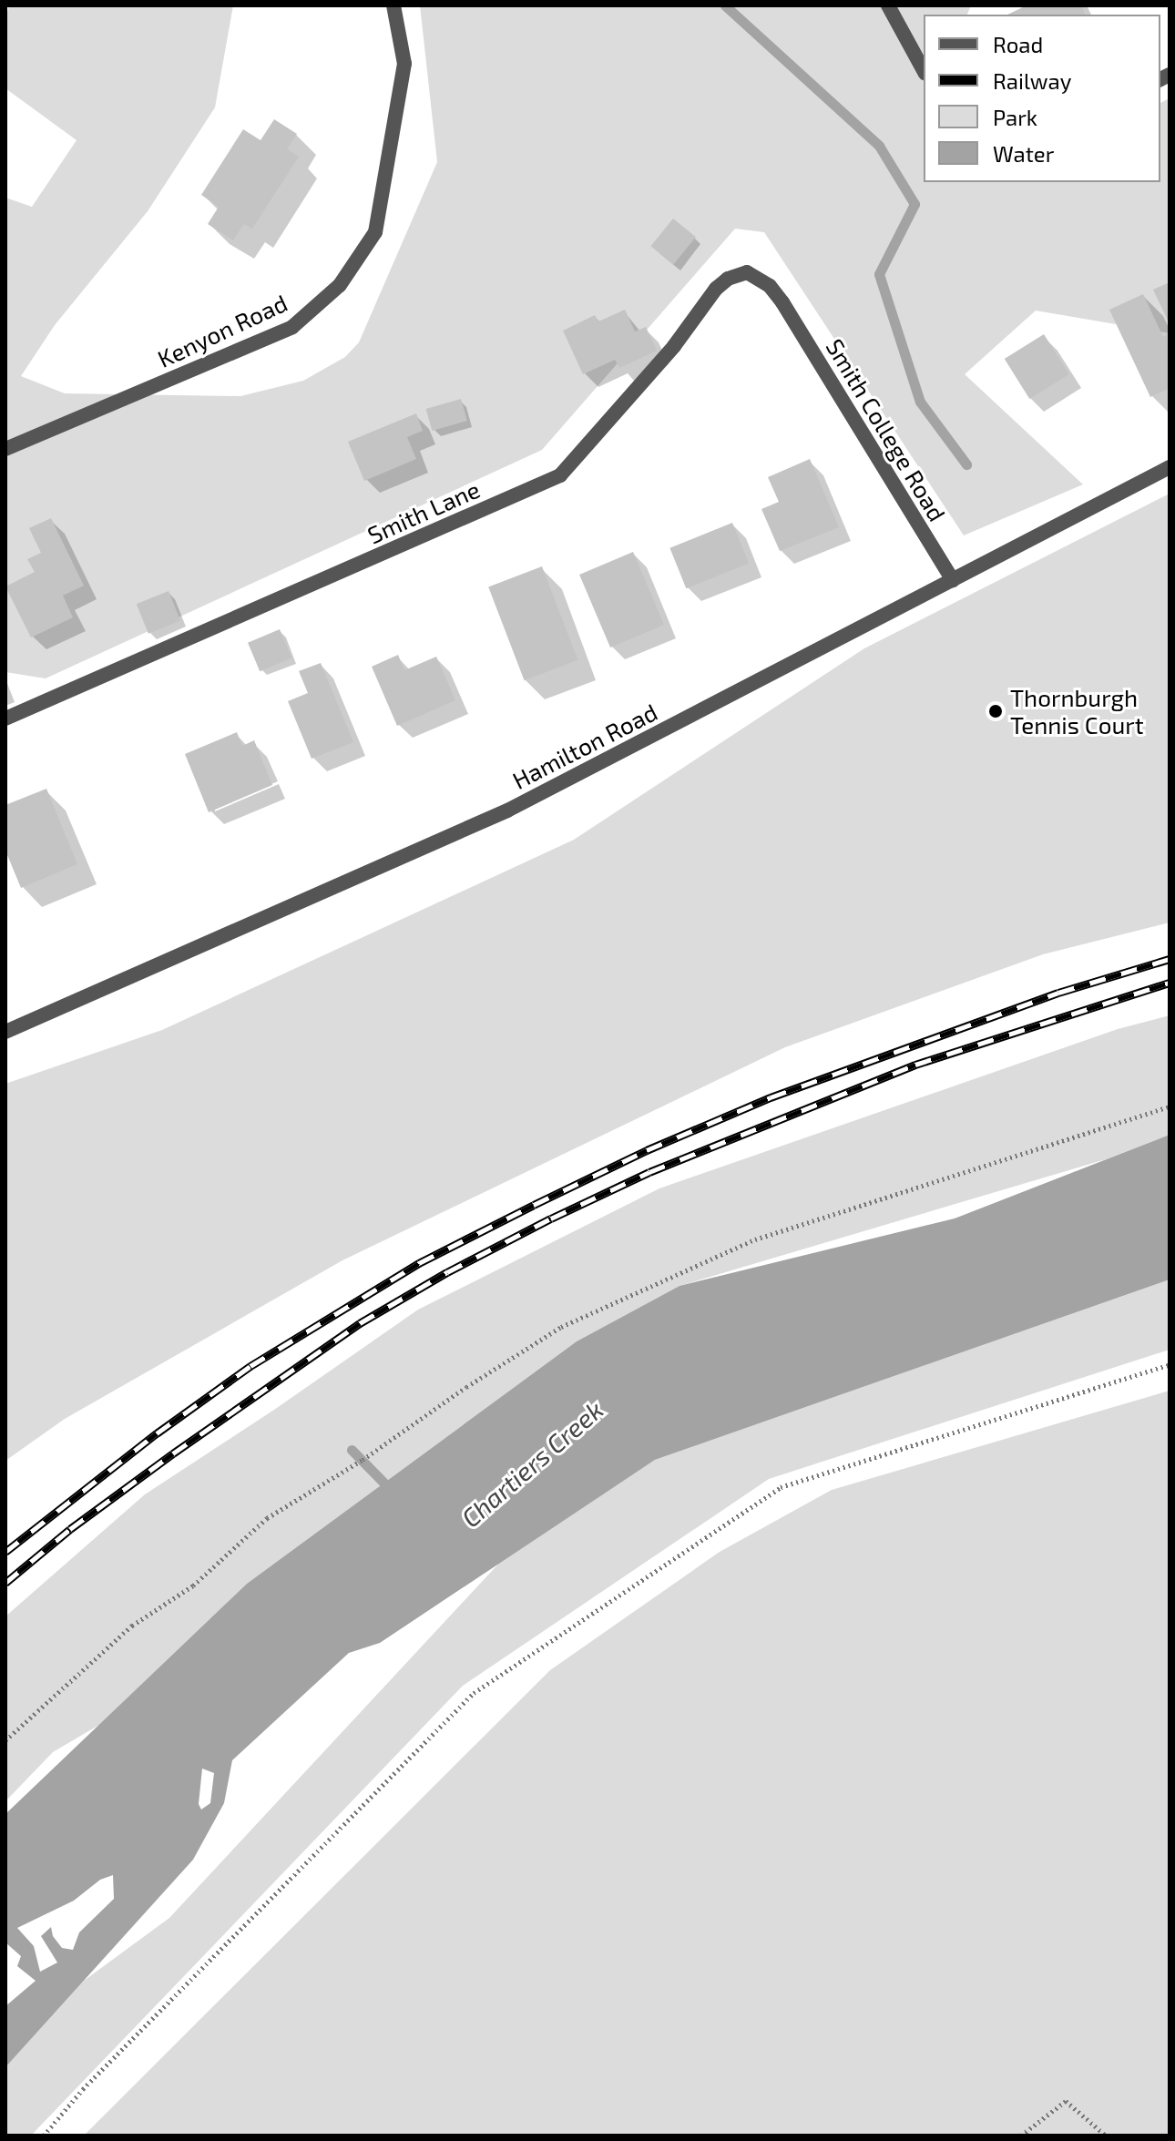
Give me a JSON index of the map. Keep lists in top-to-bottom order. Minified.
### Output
{"streets":{"street":["Kenyon Road","Smith College Road","Smith Lane","Hamilton Road"]},"crossings":[["Smith College Road","Smith Lane"],["Smith College Road","Hamilton Road"]],"water":["Chartiers Creek"],"places":["Thornburgh Tennis Court"],"legend":["Road","Railway","Park","Water"]}
